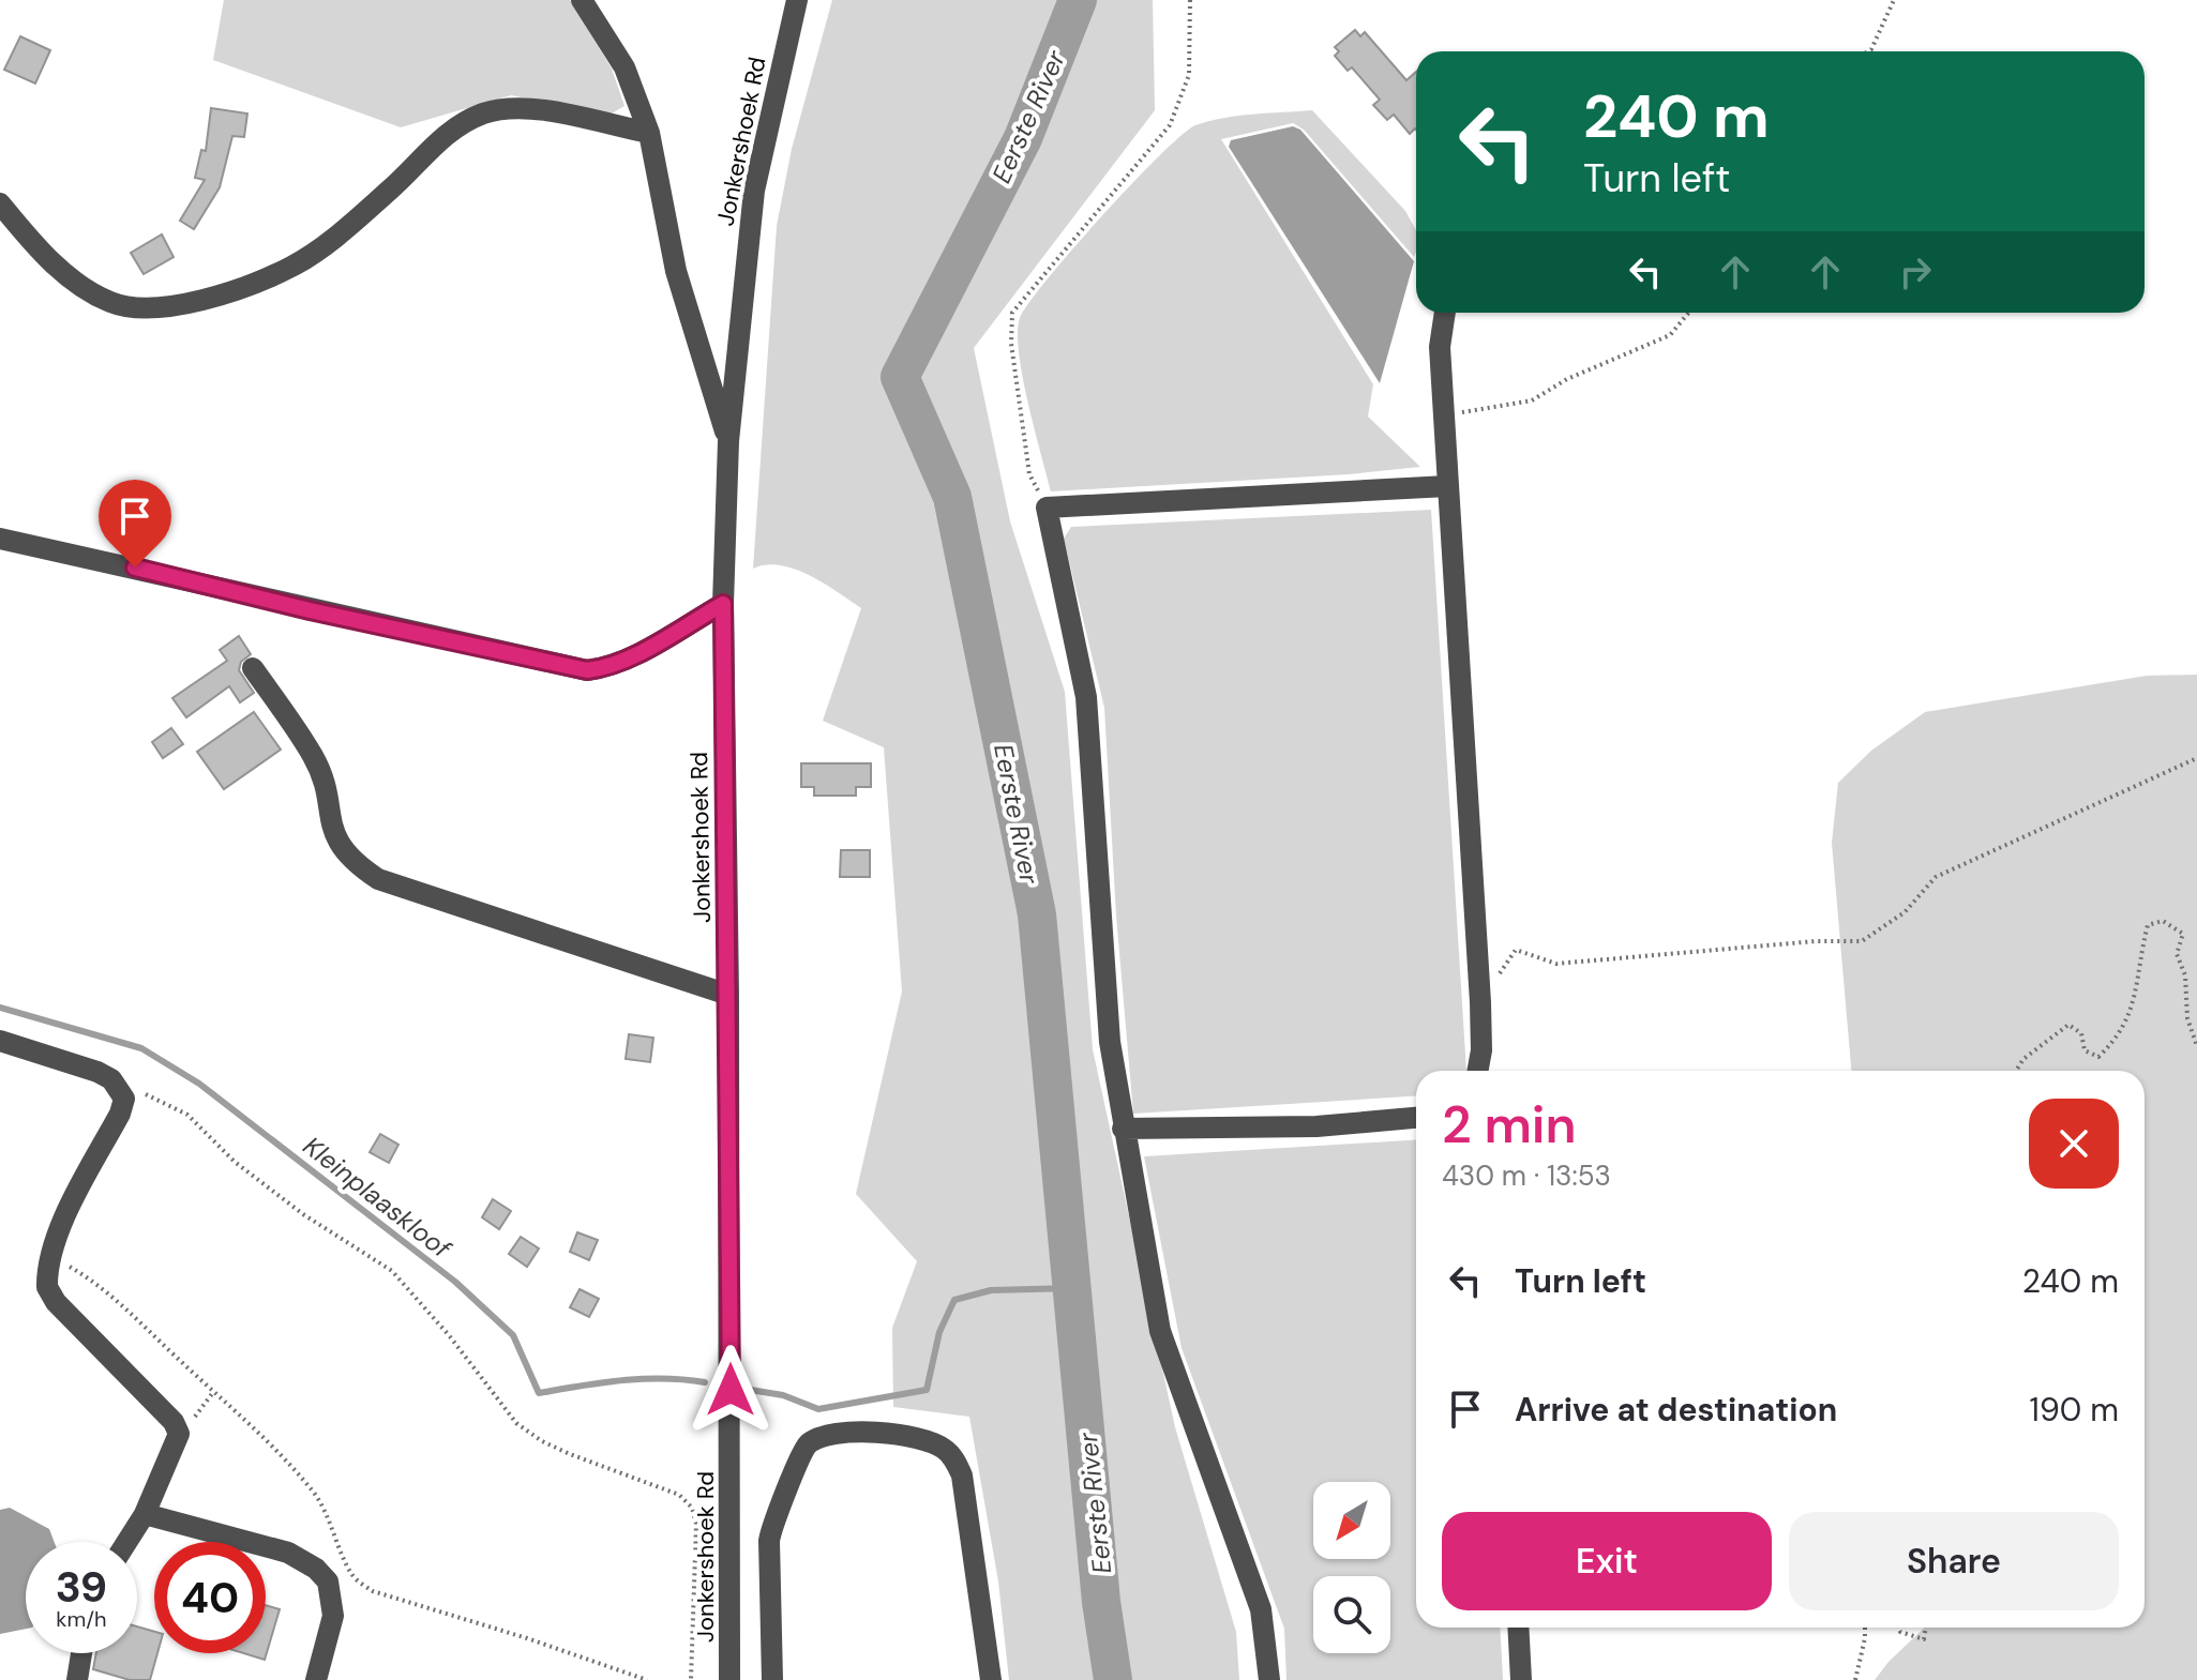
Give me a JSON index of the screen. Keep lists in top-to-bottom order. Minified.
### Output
{"streets":{"street":["Jonkershoek Rd"]},"water":["Eerste River","Kleinplaaskloof"],"north":"bottom left","page":{"turn":["240 m","Turn left"],"heading":["2 min","430 m · 13:53"],"list":[{"name":"Turn left","value":"240 m"},{"name":"Arrive at destination","value":"190 m"}],"buttons":["Exit","Share"],"speed":"39 km/h","limit":"40"}}
